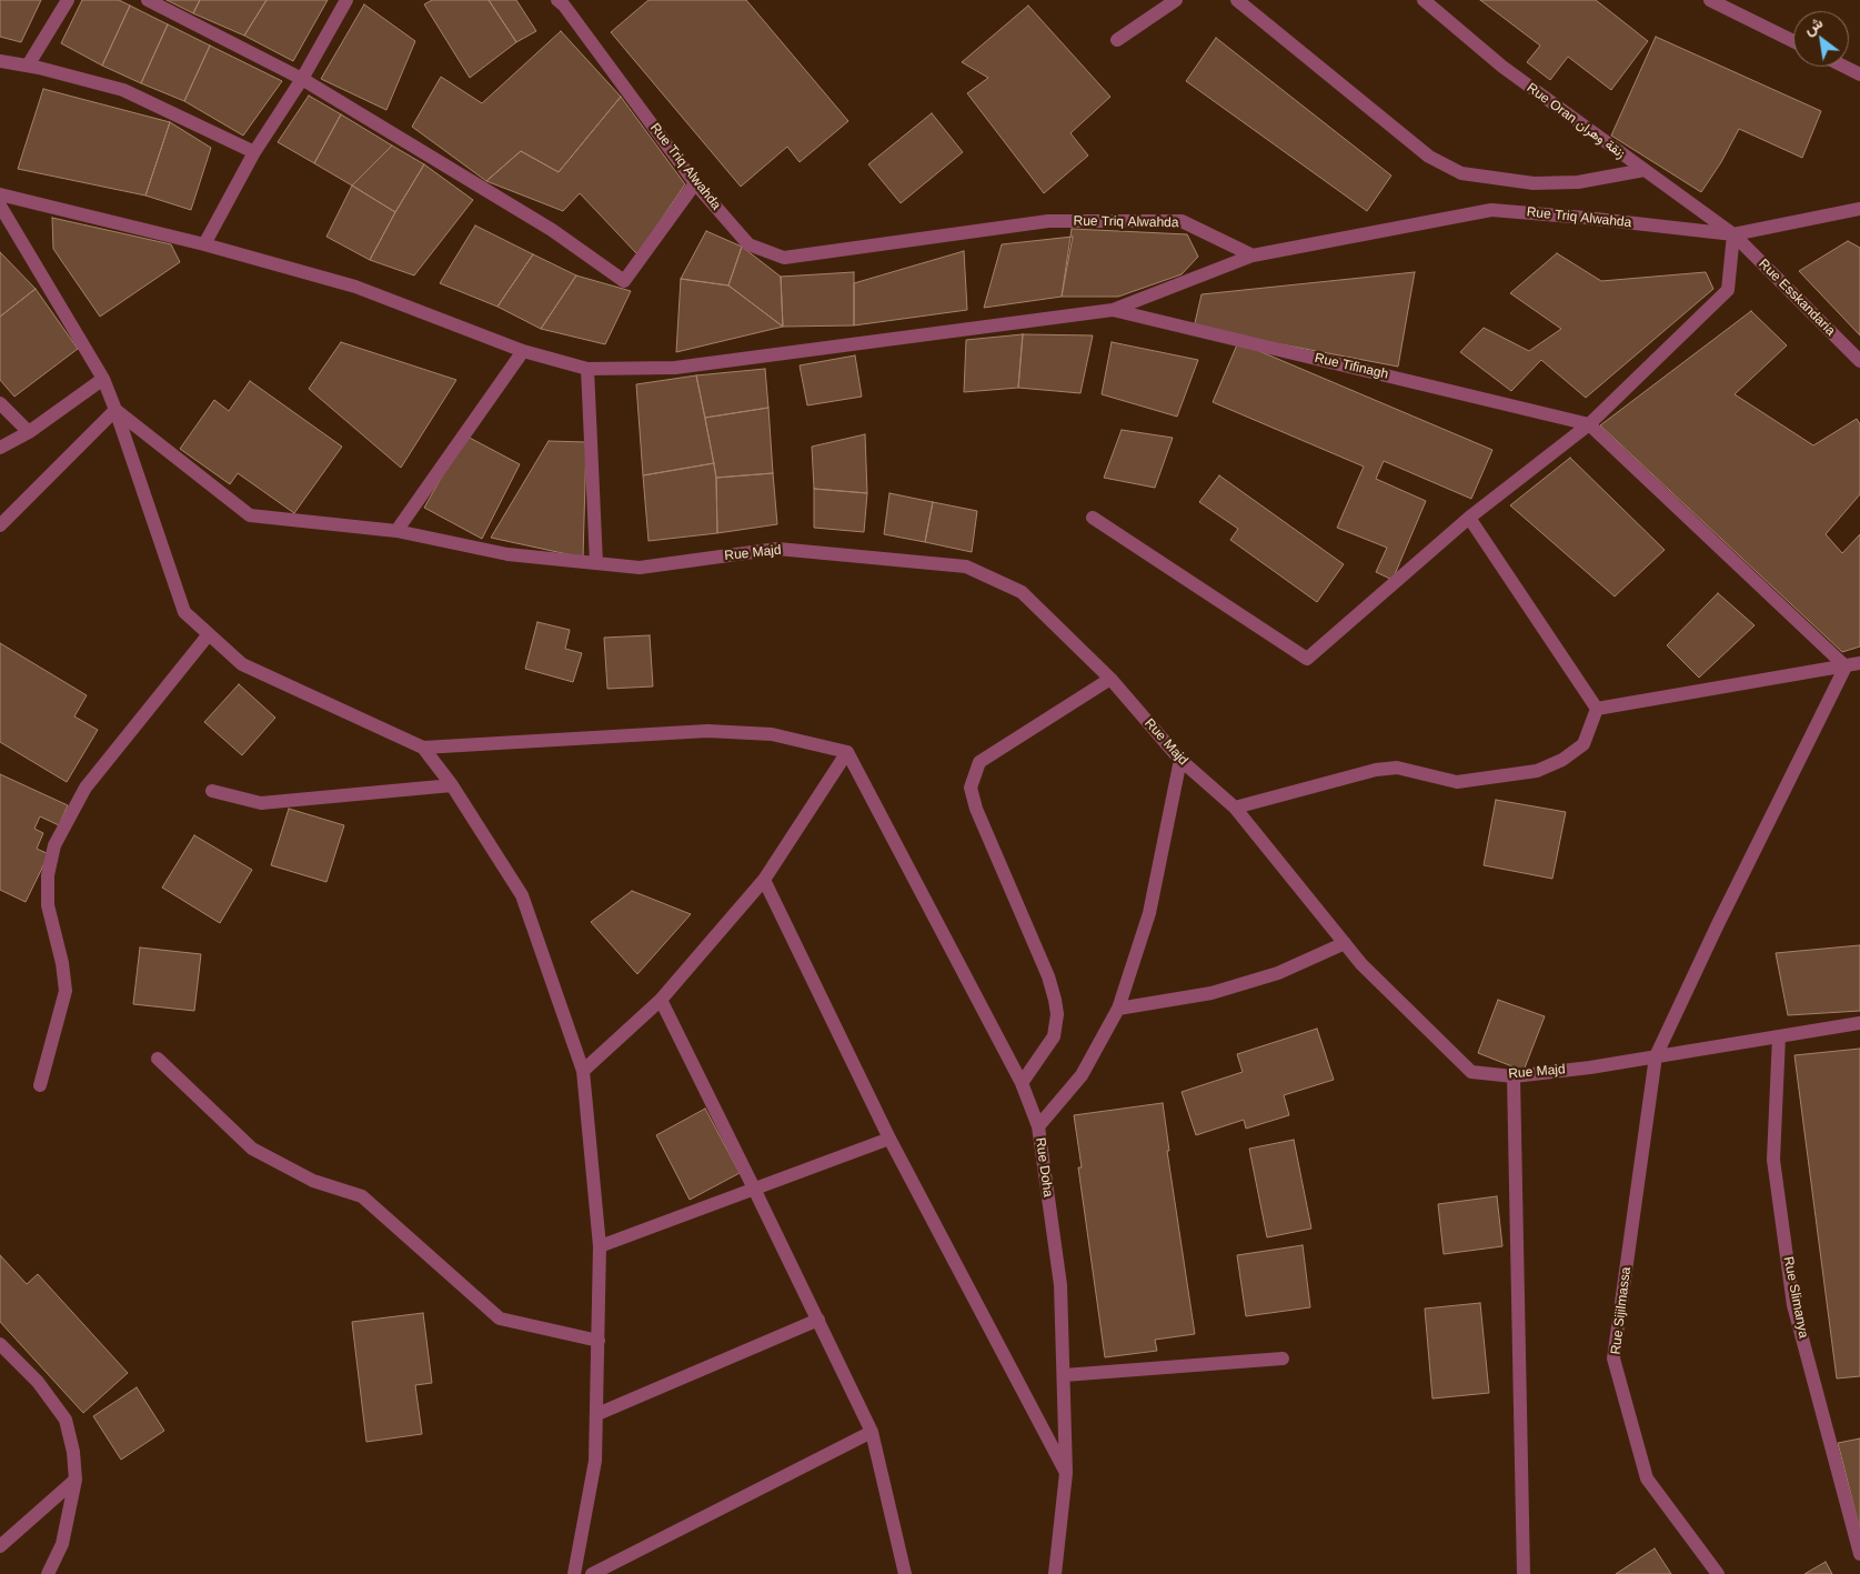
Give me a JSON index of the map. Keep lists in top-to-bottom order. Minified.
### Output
{"streets":{"street":["Rue Oran زنقة وهران","Rue Triq Alwahda","Rue Esskandaria","Rue Tifinagh","Rue Majd","Rue Doha","Rue Slimanya","Rue Sijilmassa"]},"crossings":[["Rue Oran زنقة وهران","Rue Triq Alwahda"],["Rue Oran زنقة وهران","Rue Esskandaria"],["Rue Triq Alwahda","Rue Esskandaria"],["Rue Majd","Rue Doha"],["Rue Majd","Rue Slimanya"],["Rue Majd","Rue Sijilmassa"]],"north":"top left"}
